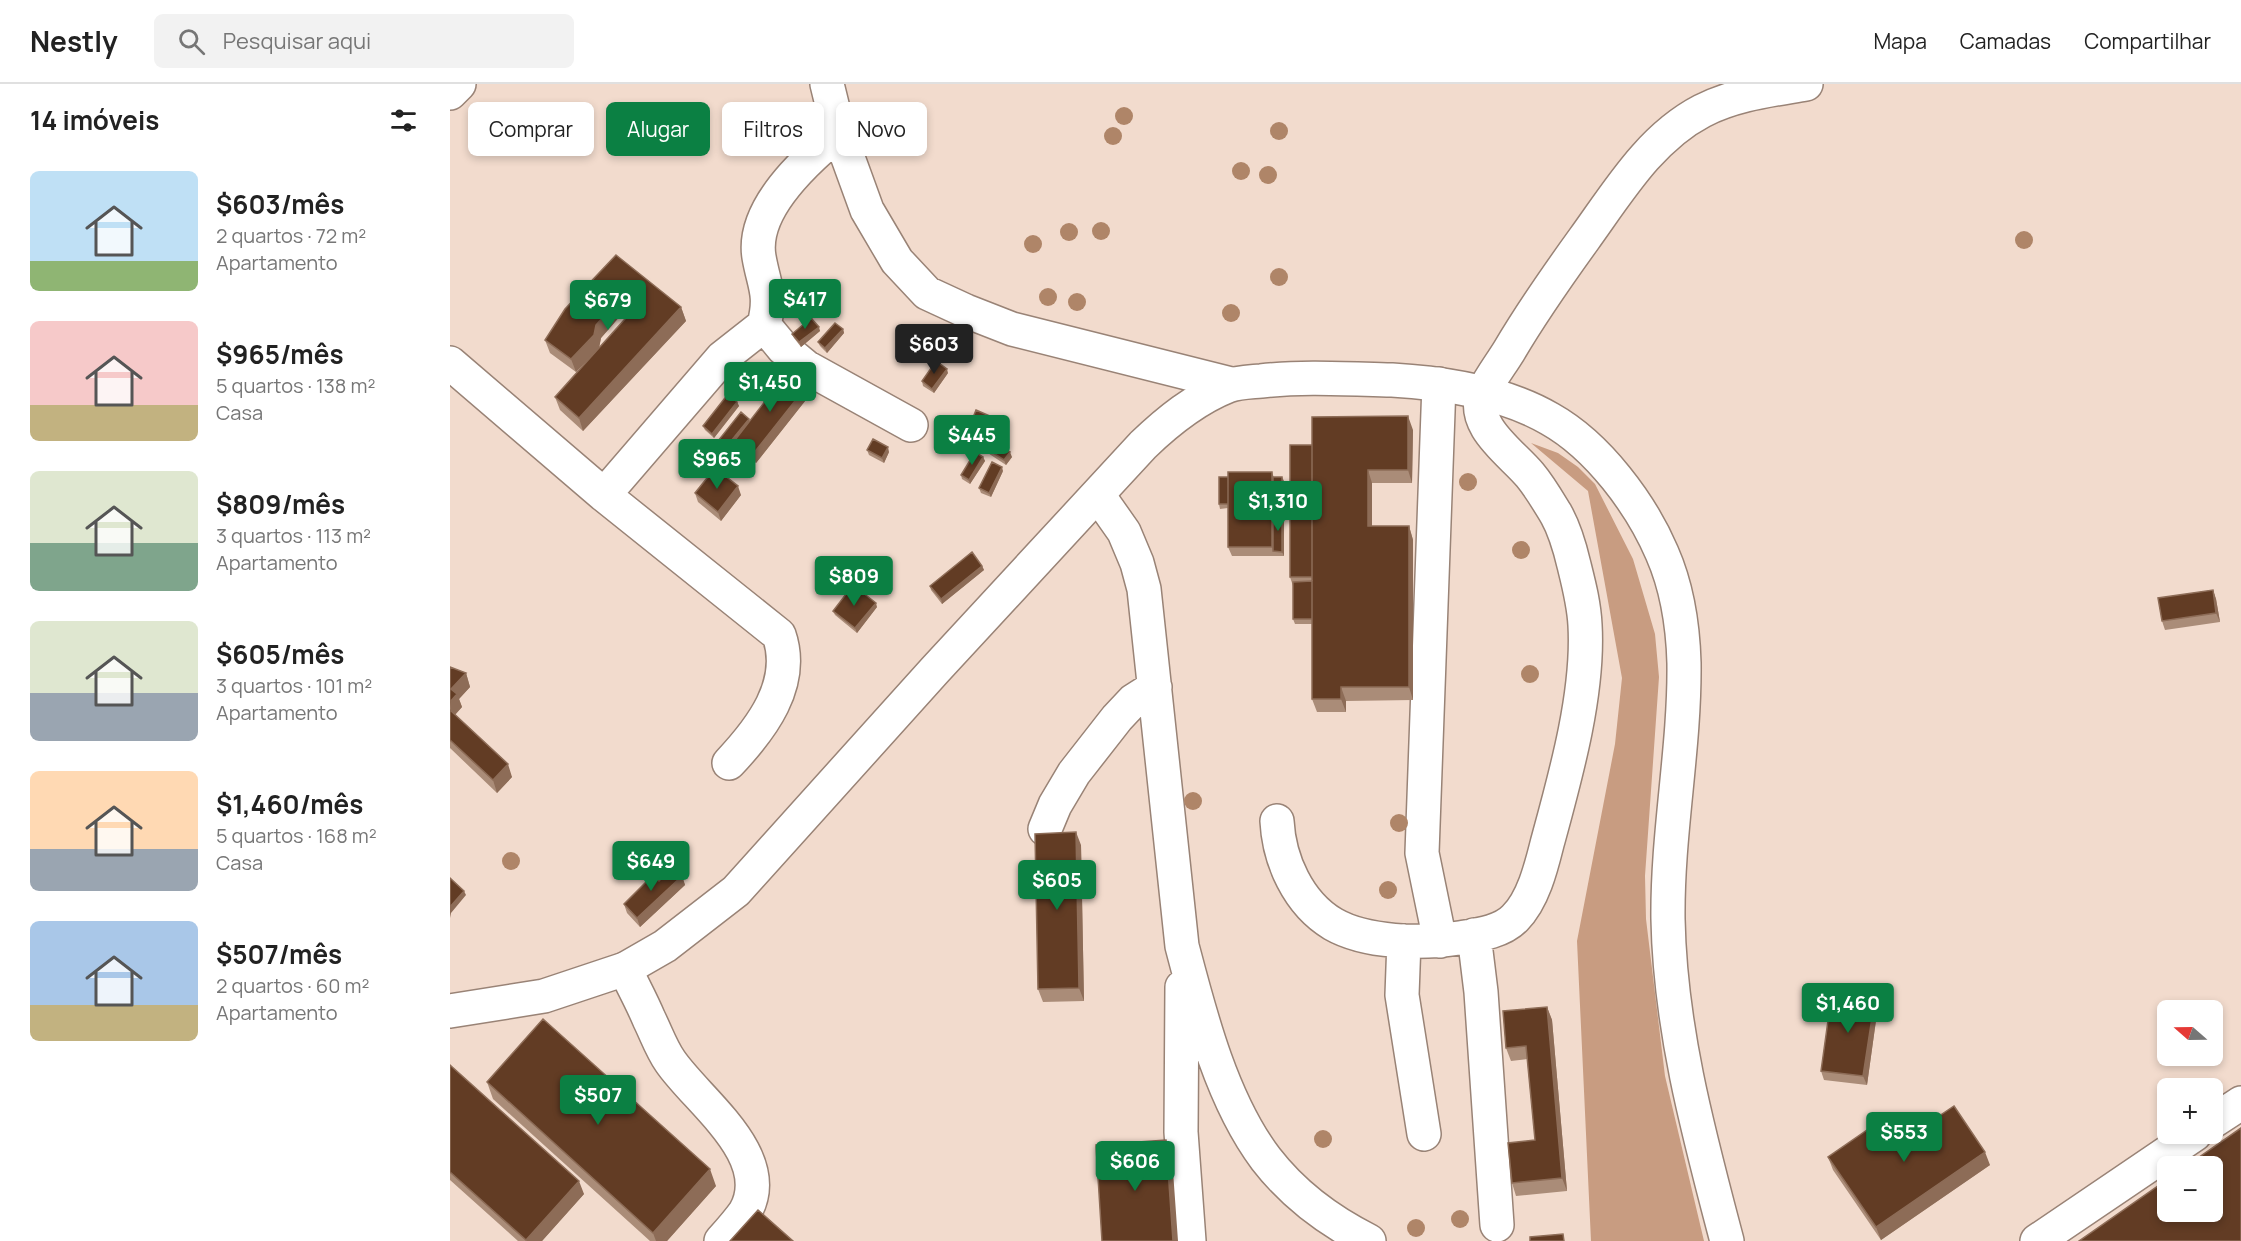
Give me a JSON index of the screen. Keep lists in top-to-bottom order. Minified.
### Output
{"north":"left","page":{"header":"Nestly","search":"Pesquisar aqui","nav":["Mapa","Camadas","Compartilhar"],"heading":"14 imóveis","chip":["Comprar","Alugar","Filtros","Novo"],"list":[{"name":"$603/mês","note":"2 quartos · 72 m² · Apartamento"},{"name":"$965/mês","note":"5 quartos · 138 m² · Casa"},{"name":"$809/mês","note":"3 quartos · 113 m² · Apartamento"},{"name":"$605/mês","note":"3 quartos · 101 m² · Apartamento"},{"name":"$1,460/mês","note":"5 quartos · 168 m² · Casa"},{"name":"$507/mês","note":"2 quartos · 60 m² · Apartamento"}],"price":["$417","$679","$603","$1,450","$445","$965","$1,310","$809","$649","$605","$1,460","$507","$553","$606"],"map_buttons":["+","−"]}}
